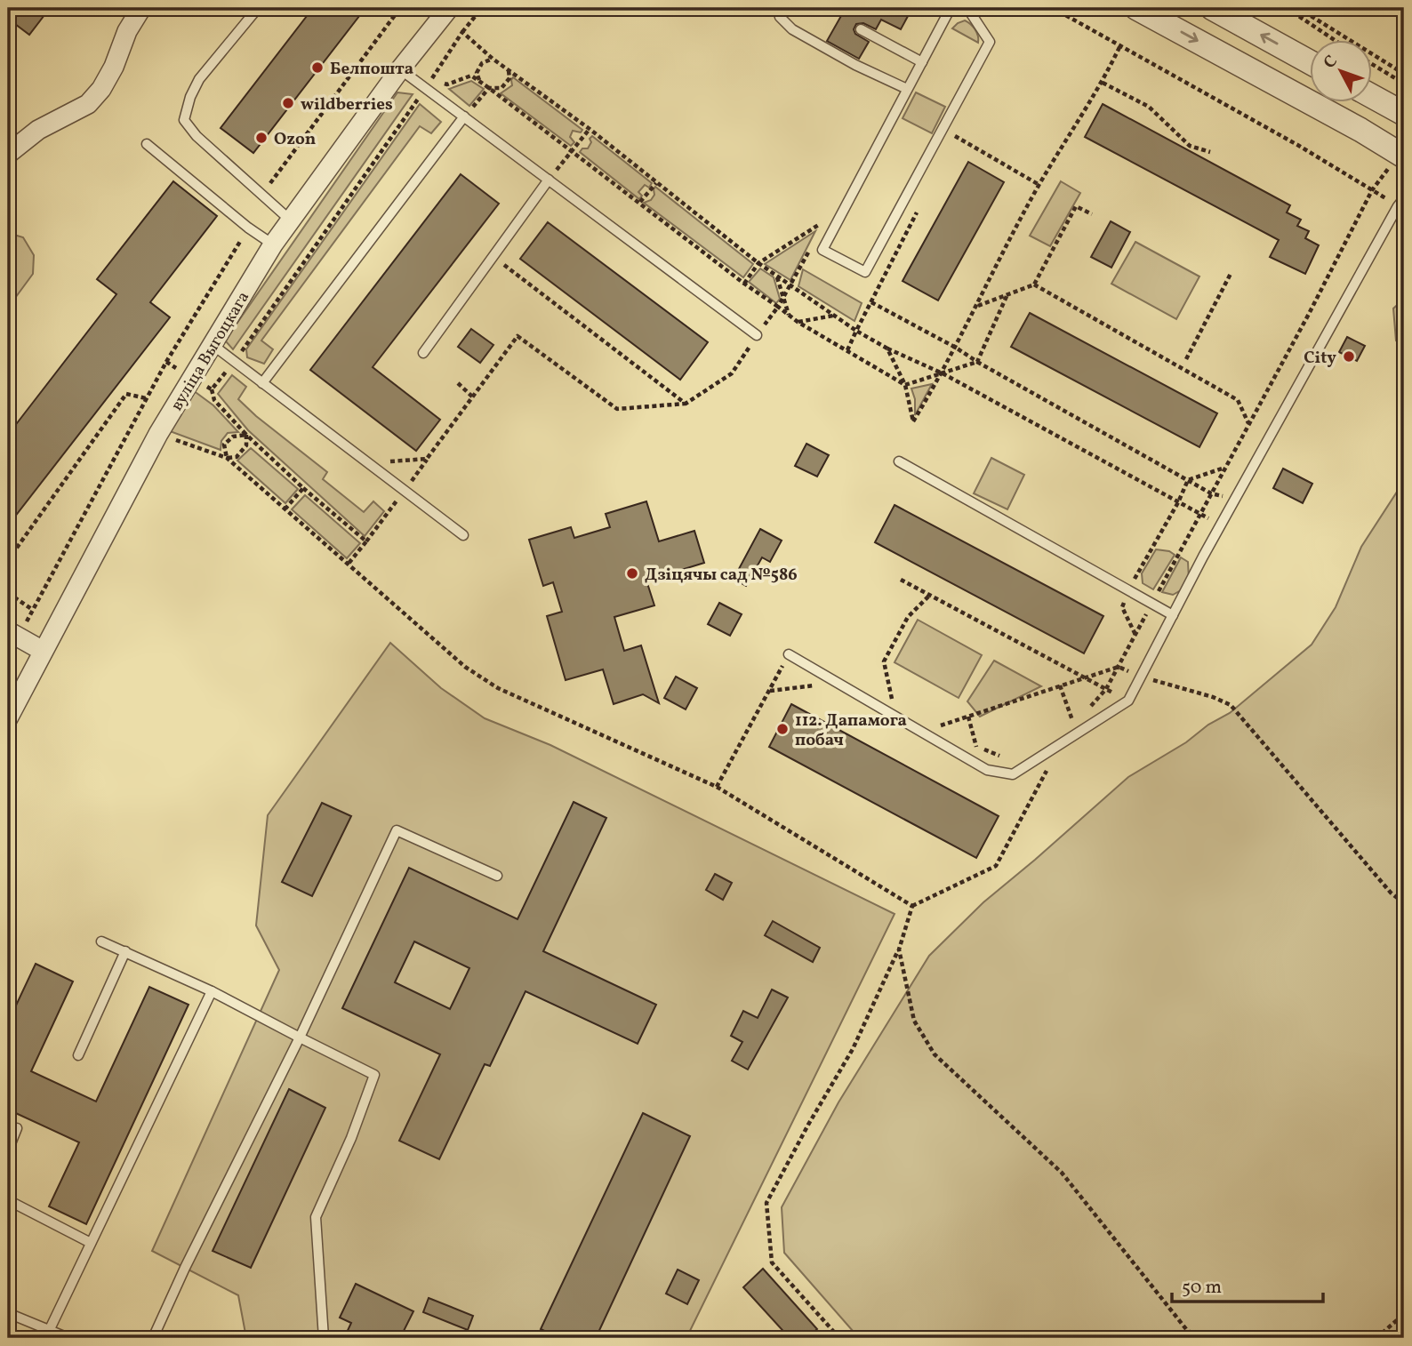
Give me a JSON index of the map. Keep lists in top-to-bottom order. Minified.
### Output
{"streets":{"street":["вуліца Выгоцкага"]},"places":["Белпошта","wildberries","Ozon","City","Дзіцячы сад №586","112. Дапамога побач"],"scale_bar":"50 m","north":"top left"}
